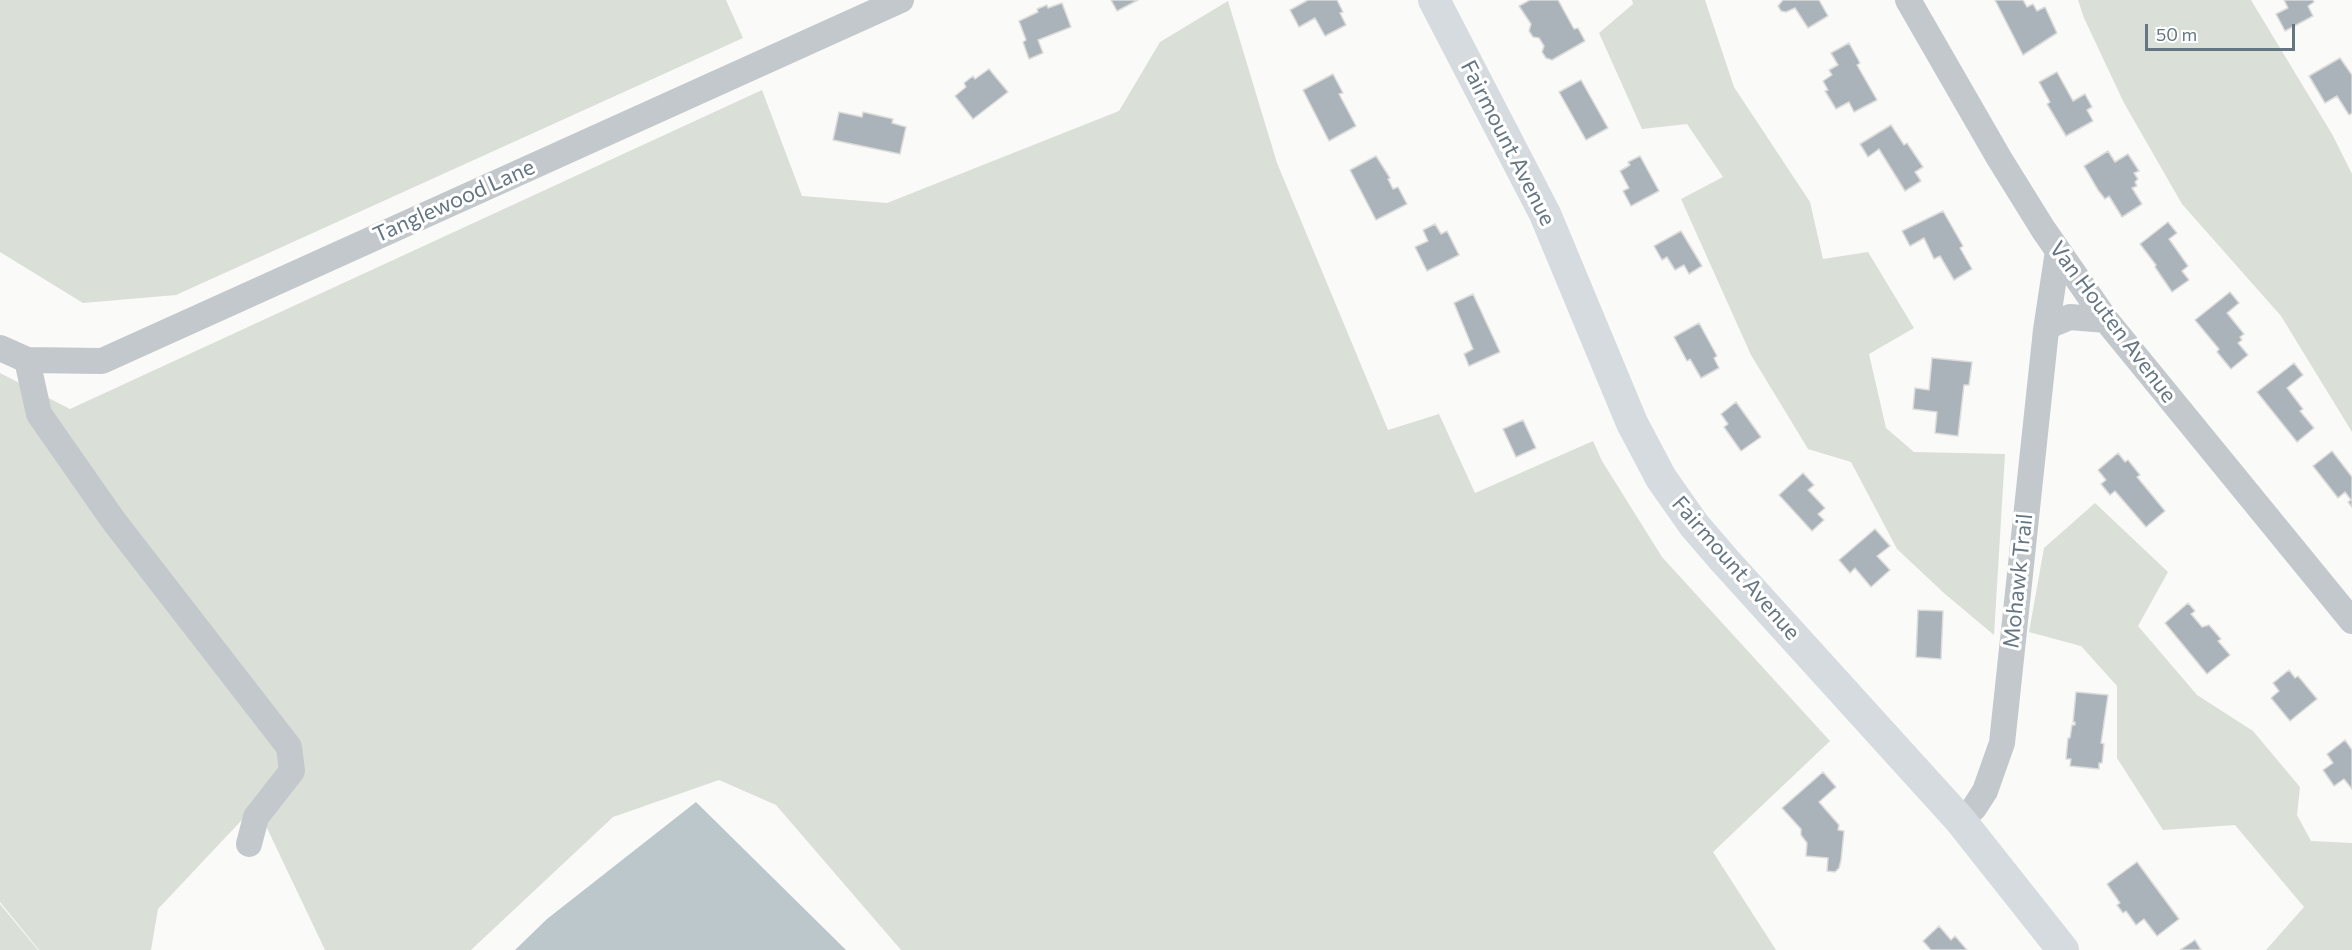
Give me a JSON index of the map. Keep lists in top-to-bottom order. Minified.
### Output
{"streets":{"main road":["Fairmount Avenue"],"street":["Tanglewood Lane","Van Houten Avenue","Mohawk Trail"]},"crossings":[["Fairmount Avenue","Mohawk Trail"],["Van Houten Avenue","Mohawk Trail"]],"scale_bar":"50 m"}
